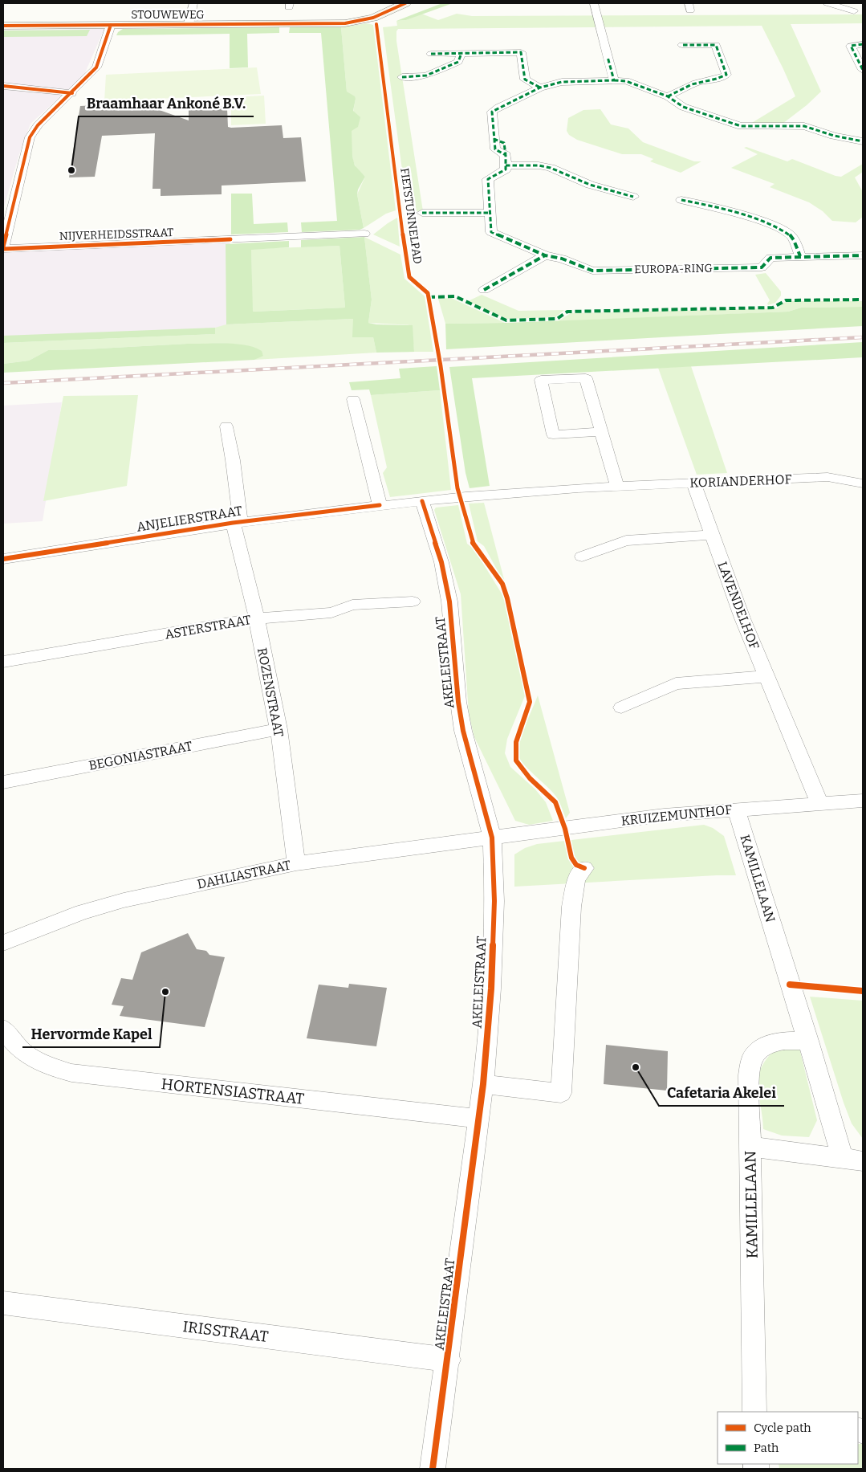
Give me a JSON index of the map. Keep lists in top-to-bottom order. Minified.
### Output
{"streets":{"main road":["STOUWEWEG"],"street":["NIJVERHEIDSSTRAAT","EUROPA-RING","KORIANDERHOF","ANJELIERSTRAAT","LAVENDELHOF","ASTERSTRAAT","AKELEISTRAAT","ROZENSTRAAT","BEGONIASTRAAT","KRUIZEMUNTHOF","DAHLIASTRAAT","KAMILLELAAN","HORTENSIASTRAAT","IRISSTRAAT"],"cycle path":["FIETSTUNNELPAD"]},"crossings":[["KORIANDERHOF","ANJELIERSTRAAT"],["KORIANDERHOF","LAVENDELHOF"],["ANJELIERSTRAAT","AKELEISTRAAT"],["ANJELIERSTRAAT","ROZENSTRAAT"],["LAVENDELHOF","KRUIZEMUNTHOF"],["ASTERSTRAAT","ROZENSTRAAT"],["AKELEISTRAAT","KRUIZEMUNTHOF"],["AKELEISTRAAT","DAHLIASTRAAT"],["AKELEISTRAAT","HORTENSIASTRAAT"],["AKELEISTRAAT","IRISSTRAAT"],["ROZENSTRAAT","BEGONIASTRAAT"],["ROZENSTRAAT","DAHLIASTRAAT"],["KRUIZEMUNTHOF","DAHLIASTRAAT"],["KRUIZEMUNTHOF","KAMILLELAAN"]],"places":["Braamhaar Ankoné B.V.","Hervormde Kapel","Cafetaria Akelei"],"legend":["Cycle path","Path"]}
